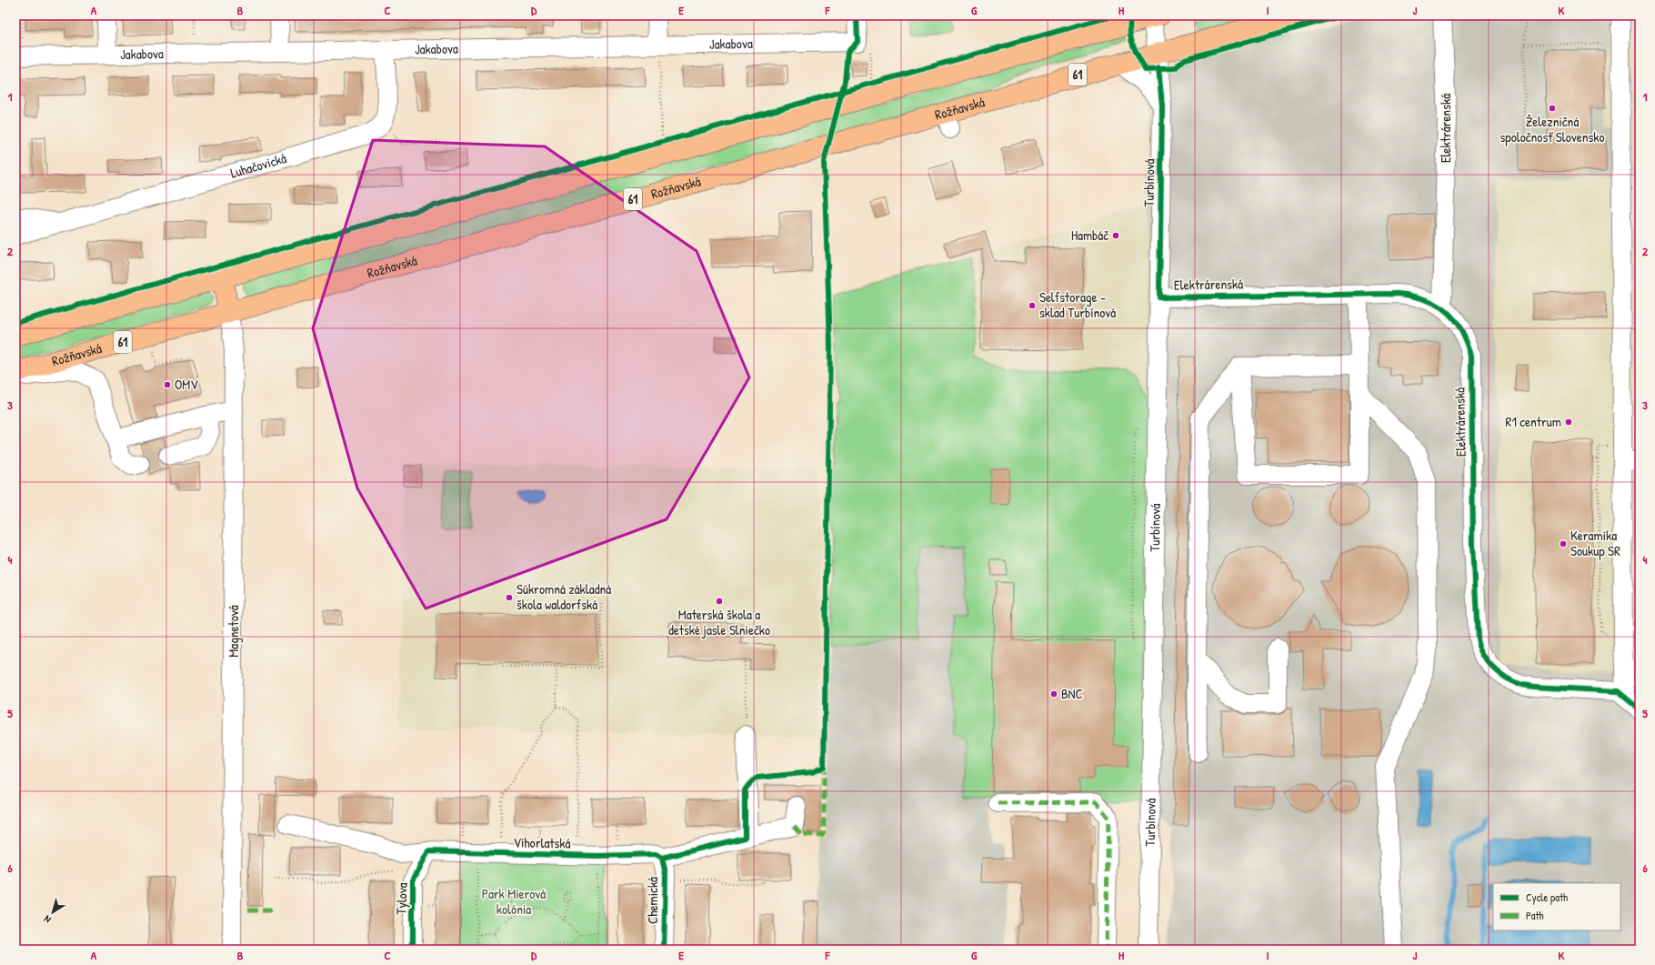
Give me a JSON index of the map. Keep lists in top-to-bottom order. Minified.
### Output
{"streets":{"main road":["61","Rožňavská"],"street":["Jakabova","Elektrárenská","Luhačovická","Turbínová","Magnetová","Vihorlatská","Tylova","Chemická"]},"crossings":[["Jakabova","Luhačovická"],["Rožňavská","Turbínová"],["Rožňavská","Magnetová"],["Elektrárenská","Turbínová"],["Vihorlatská","Tylova"],["Vihorlatská","Chemická"]],"parks":["Park Mierová kolónia"],"places":["Železničná spoločnosť Slovensko","Hambáč","Selfstorage - sklad Turbínová","OMV","R1 centrum","Keramika Soukup SR","Súkromná základná škola waldorfská","Materská škola a detské jasle Slniečko","BNC"],"legend":["Cycle path","Path"],"north":"bottom left","grid":{"columns":["A","B","C","D","E","F","G","H","I","J","K"],"rows":["1","2","3","4","5","6"]}}
